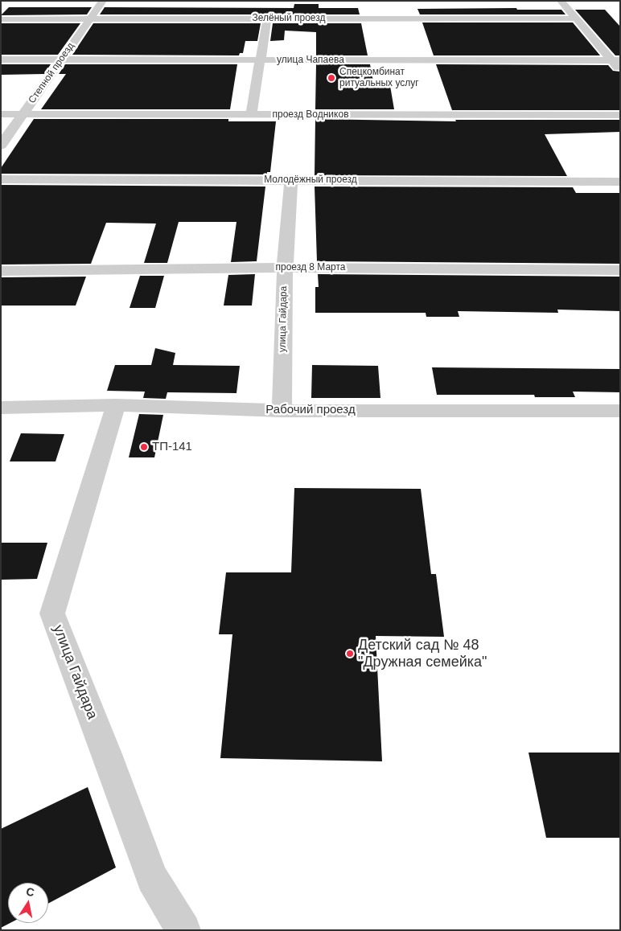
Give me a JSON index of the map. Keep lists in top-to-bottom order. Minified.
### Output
{"streets":{"street":["Зелёный проезд","улица Чапаева","Степной проезд","проезд Водников","Молодёжный проезд","проезд 8 Марта","улица Гайдара","Рабочий проезд"]},"crossings":[["Зелёный проезд","Степной проезд"],["улица Чапаева","Степной проезд"],["Степной проезд","проезд Водников"],["Молодёжный проезд","улица Гайдара"],["проезд 8 Марта","улица Гайдара"],["улица Гайдара","Рабочий проезд"]],"places":["Спецкомбинат ритуальных услуг","ТП-141","Детский сад № 48 \"Дружная семейка\""],"north":"top"}
